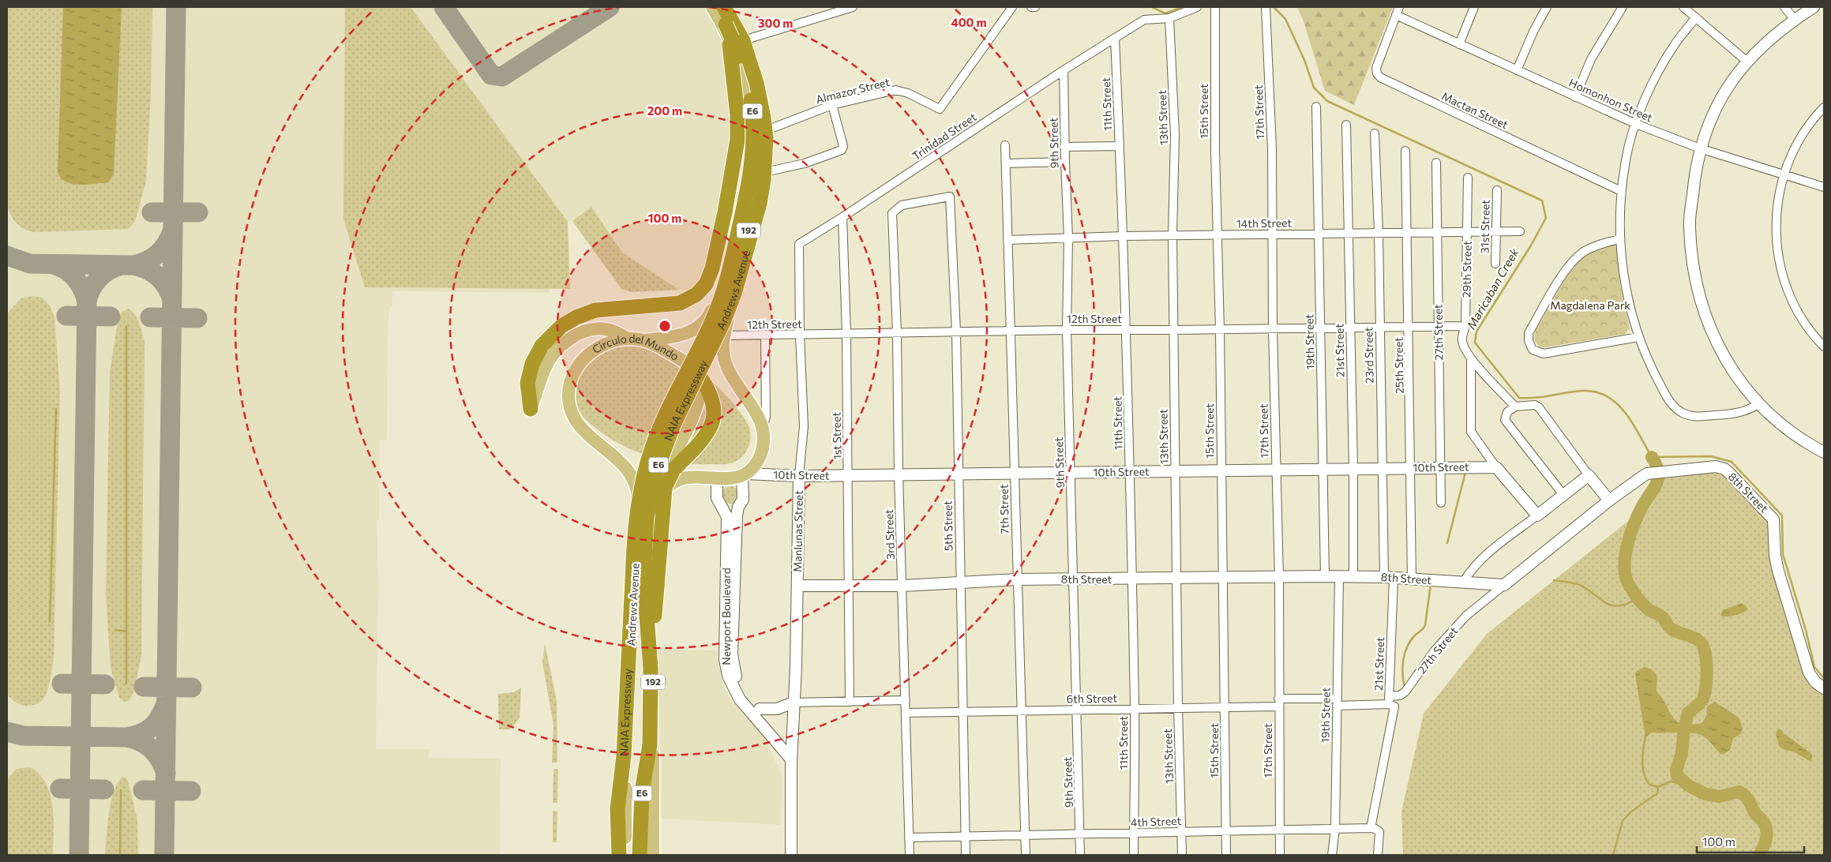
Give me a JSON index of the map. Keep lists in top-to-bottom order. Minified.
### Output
{"streets":{"highway":["E6","NAIA Expressway"],"main road":["192","Andrews Avenue","Circulo del Mundo"],"street":["Almazor Street","Homonhon Street","11th Street","Mactan Street","15th Street","17th Street","13th Street","Trinidad Street","9th Street","14th Street","31st Street","29th Street","12th Street","27th Street","19th Street","21st Street","23rd Street","25th Street","1st Street","10th Street","8th Street","7th Street","5th Street","Manlunas Street","3rd Street","Newport Boulevard","6th Street","4th Street"]},"crossings":[["Almazor Street","Andrews Avenue"],["Homonhon Street","Mactan Street"],["11th Street","Trinidad Street"],["11th Street","14th Street"],["11th Street","12th Street"],["11th Street","10th Street"],["11th Street","8th Street"],["11th Street","6th Street"],["11th Street","4th Street"],["15th Street","14th Street"],["15th Street","12th Street"],["15th Street","10th Street"],["15th Street","8th Street"],["15th Street","6th Street"],["15th Street","4th Street"],["17th Street","14th Street"],["17th Street","12th Street"],["17th Street","10th Street"],["17th Street","8th Street"],["17th Street","6th Street"],["17th Street","4th Street"],["13th Street","Trinidad Street"],["13th Street","14th Street"],["13th Street","12th Street"],["13th Street","10th Street"],["13th Street","8th Street"],["13th Street","6th Street"],["13th Street","4th Street"],["Trinidad Street","9th Street"],["Trinidad Street","1st Street"],["Trinidad Street","Manlunas Street"],["9th Street","14th Street"],["9th Street","12th Street"],["9th Street","10th Street"],["9th Street","8th Street"],["9th Street","6th Street"],["9th Street","4th Street"],["14th Street","31st Street"],["14th Street","29th Street"],["14th Street","27th Street"],["14th Street","19th Street"],["14th Street","21st Street"],["14th Street","23rd Street"],["14th Street","25th Street"],["14th Street","7th Street"],["192","Andrews Avenue"],["192","10th Street"],["192","Newport Boulevard"],["29th Street","12th Street"],["29th Street","10th Street"],["Andrews Avenue","12th Street"],["Andrews Avenue","Circulo del Mundo"],["Andrews Avenue","NAIA Expressway"],["Andrews Avenue","Newport Boulevard"],["12th Street","27th Street"],["12th Street","19th Street"],["12th Street","21st Street"],["12th Street","23rd Street"],["12th Street","25th Street"],["12th Street","1st Street"],["12th Street","7th Street"],["12th Street","5th Street"],["12th Street","Manlunas Street"],["12th Street","3rd Street"],["27th Street","21st Street"],["27th Street","10th Street"],["27th Street","8th Street"],["27th Street","6th Street"],["19th Street","10th Street"],["19th Street","8th Street"],["19th Street","6th Street"],["19th Street","4th Street"],["21st Street","23rd Street"],["21st Street","10th Street"],["21st Street","8th Street"],["21st Street","6th Street"],["21st Street","4th Street"],["23rd Street","10th Street"],["23rd Street","8th Street"],["25th Street","10th Street"],["25th Street","8th Street"],["1st Street","10th Street"],["1st Street","8th Street"],["10th Street","7th Street"],["10th Street","5th Street"],["10th Street","Manlunas Street"],["10th Street","3rd Street"],["10th Street","Newport Boulevard"],["8th Street","7th Street"],["8th Street","5th Street"],["8th Street","Manlunas Street"],["8th Street","3rd Street"],["7th Street","6th Street"],["7th Street","4th Street"],["5th Street","3rd Street"],["5th Street","6th Street"],["5th Street","4th Street"],["Manlunas Street","Newport Boulevard"],["3rd Street","6th Street"],["3rd Street","4th Street"]],"water":["Maricaban Creek"],"parks":["Magdalena Park"],"scale_bar":"100 m","rings":["400 m","300 m","200 m","100 m"]}
